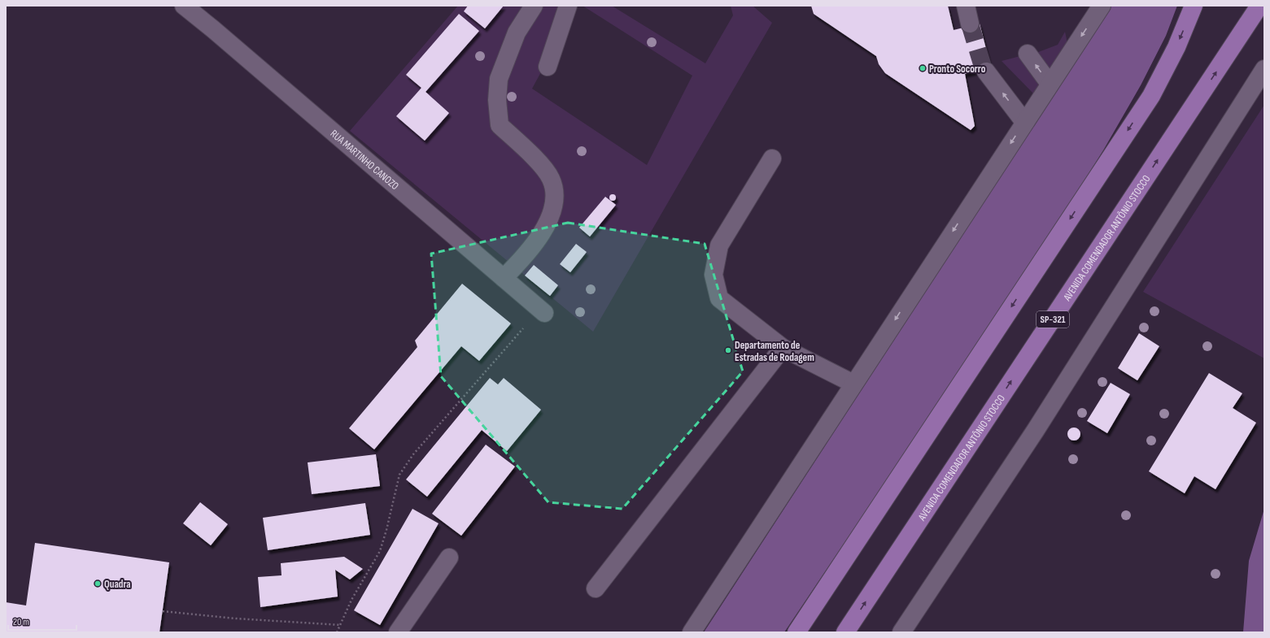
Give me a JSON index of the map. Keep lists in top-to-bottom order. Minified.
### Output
{"streets":{"main road":["AVENIDA COMENDADOR ANTÔNIO STOCCO","SP-321"],"street":["RUA MARTINHO CANOZO"]},"places":["Pronto Socorro","Departamento de Estradas de Rodagem","Quadra"],"scale_bar":"20 m"}
